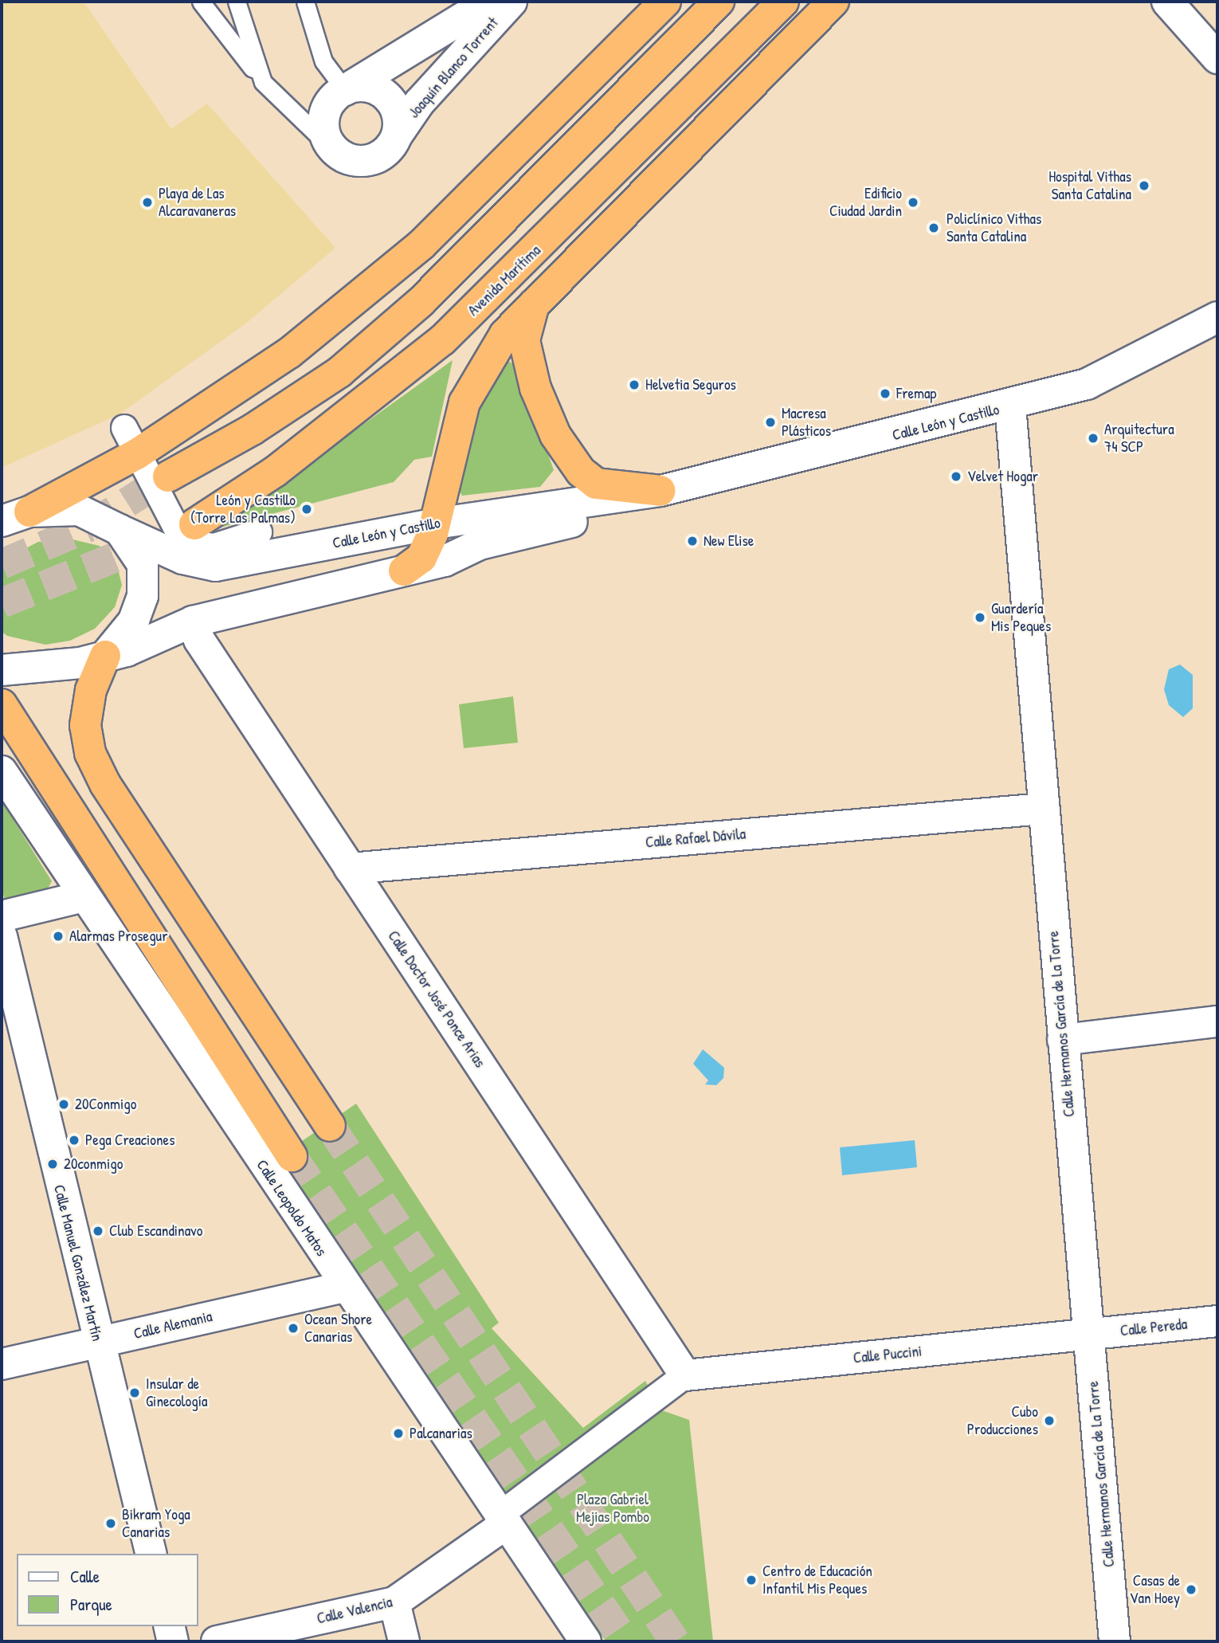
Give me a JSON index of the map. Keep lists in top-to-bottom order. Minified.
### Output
{"streets":{"highway":["Avenida Marítima"],"street":["Joaquín Blanco Torrent","Calle León y Castillo","Calle Rafael Dávila","Calle Doctor José Ponce Arias","Calle Hermanos García de La Torre","Calle Leopoldo Matos","Calle Manuel González Martín","Calle Alemania","Calle Pereda","Calle Puccini","Calle Valencia"]},"crossings":[["Calle León y Castillo","Calle Doctor José Ponce Arias"],["Calle León y Castillo","Calle Hermanos García de La Torre"],["Calle Rafael Dávila","Calle Doctor José Ponce Arias"],["Calle Rafael Dávila","Calle Hermanos García de La Torre"],["Calle Doctor José Ponce Arias","Calle Puccini"],["Calle Hermanos García de La Torre","Calle Pereda"],["Calle Hermanos García de La Torre","Calle Puccini"],["Calle Leopoldo Matos","Calle Alemania"],["Calle Leopoldo Matos","Calle Valencia"],["Calle Manuel González Martín","Calle Alemania"],["Calle Pereda","Calle Puccini"]],"parks":["Plaza Gabriel Mejias Pombo"],"places":["Hospital Vithas Santa Catalina","Playa de Las Alcaravaneras","Edificio Ciudad Jardin","Policlínico Vithas Santa Catalina","Helvetia Seguros","Fremap","Macresa Plásticos","Arquitectura 74 SCP","Velvet Hogar","León y Castillo (Torre Las Palmas)","New Elise","Guardería Mis Peques","Alarmas Prosegur","20Conmigo","Pega Creaciones","20conmigo","Club Escandinavo","Ocean Shore Canarias","Insular de Ginecología","Cubo Producciones","Palcanarias","Bikram Yoga Canarias","Centro de Educación Infantil Mis Peques","Casas de Van Hoey"],"legend":["Calle","Parque"]}
